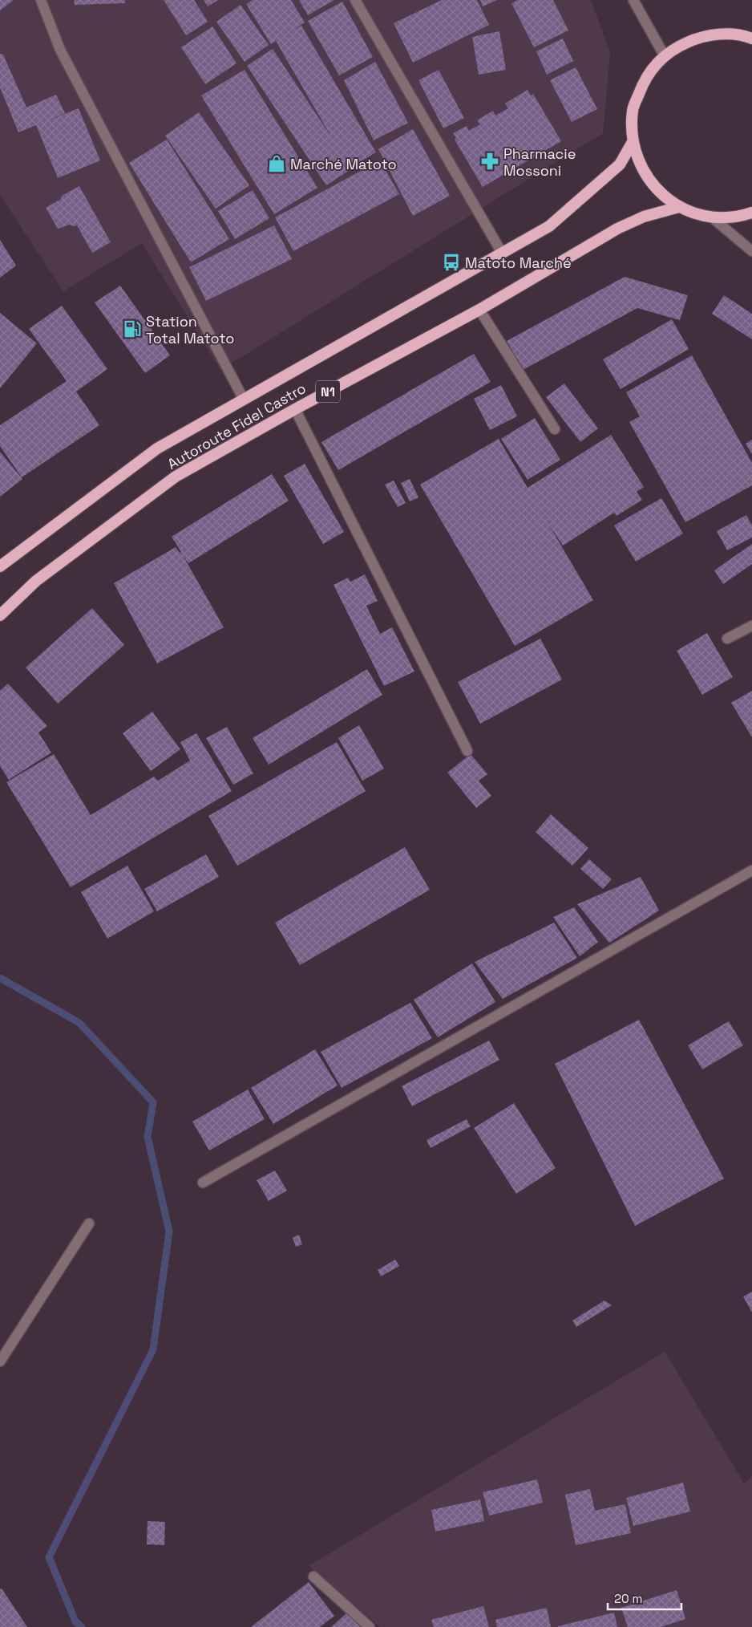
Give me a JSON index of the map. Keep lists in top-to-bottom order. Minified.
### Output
{"streets":{"highway":["N1","Autoroute Fidel Castro"]},"places":{"pharmacy":["Pharmacie Mossoni"],"shop":["Marché Matoto"],"bus stop":["Matoto Marché"],"fuel station":["Station Total Matoto"]},"scale_bar":"20 m"}
